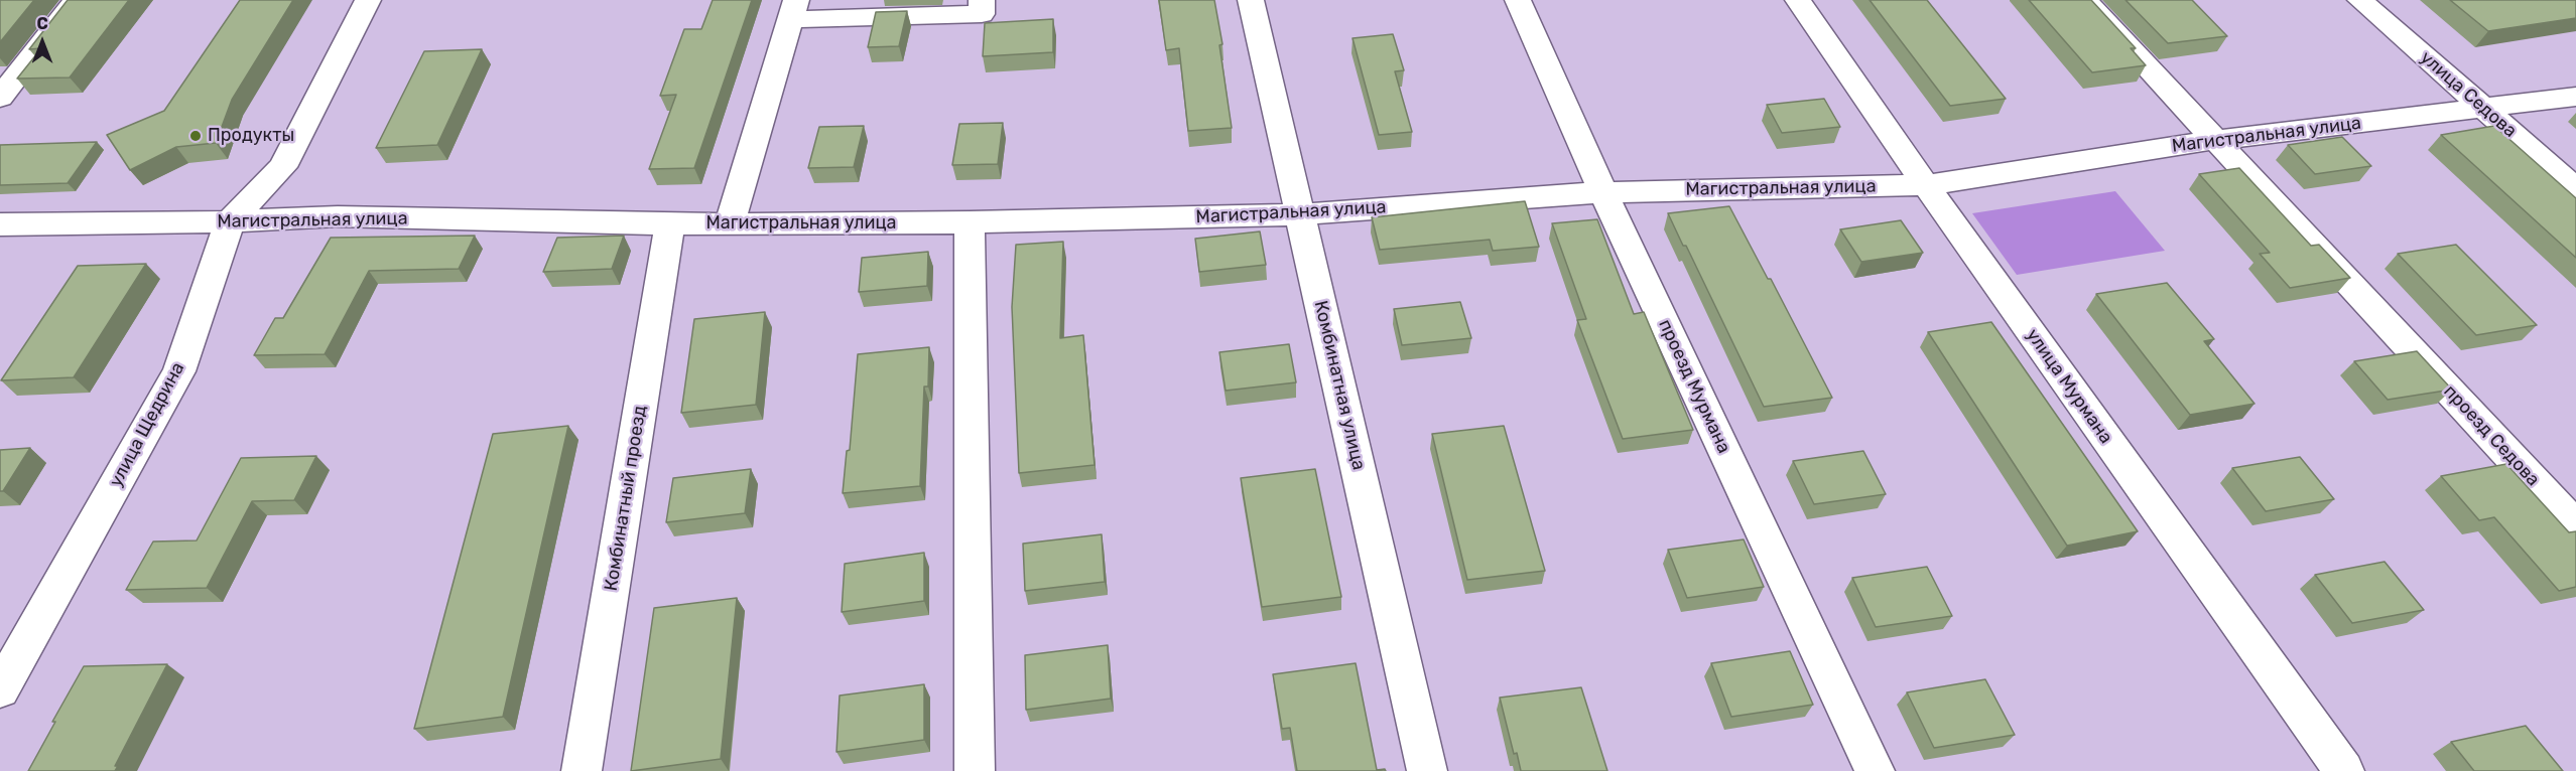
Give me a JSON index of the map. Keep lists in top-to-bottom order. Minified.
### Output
{"streets":{"street":["улица Седова","Магистральная улица","Комбинатная улица","проезд Мурмана","улица Мурмана","улица Щедрина","проезд Седова","Комбинатный проезд"]},"crossings":[["улица Седова","Магистральная улица"],["Магистральная улица","Комбинатная улица"],["Магистральная улица","проезд Мурмана"],["Магистральная улица","улица Мурмана"],["Магистральная улица","улица Щедрина"],["Магистральная улица","проезд Седова"],["Магистральная улица","Комбинатный проезд"]],"places":["Продукты"],"north":"top"}
